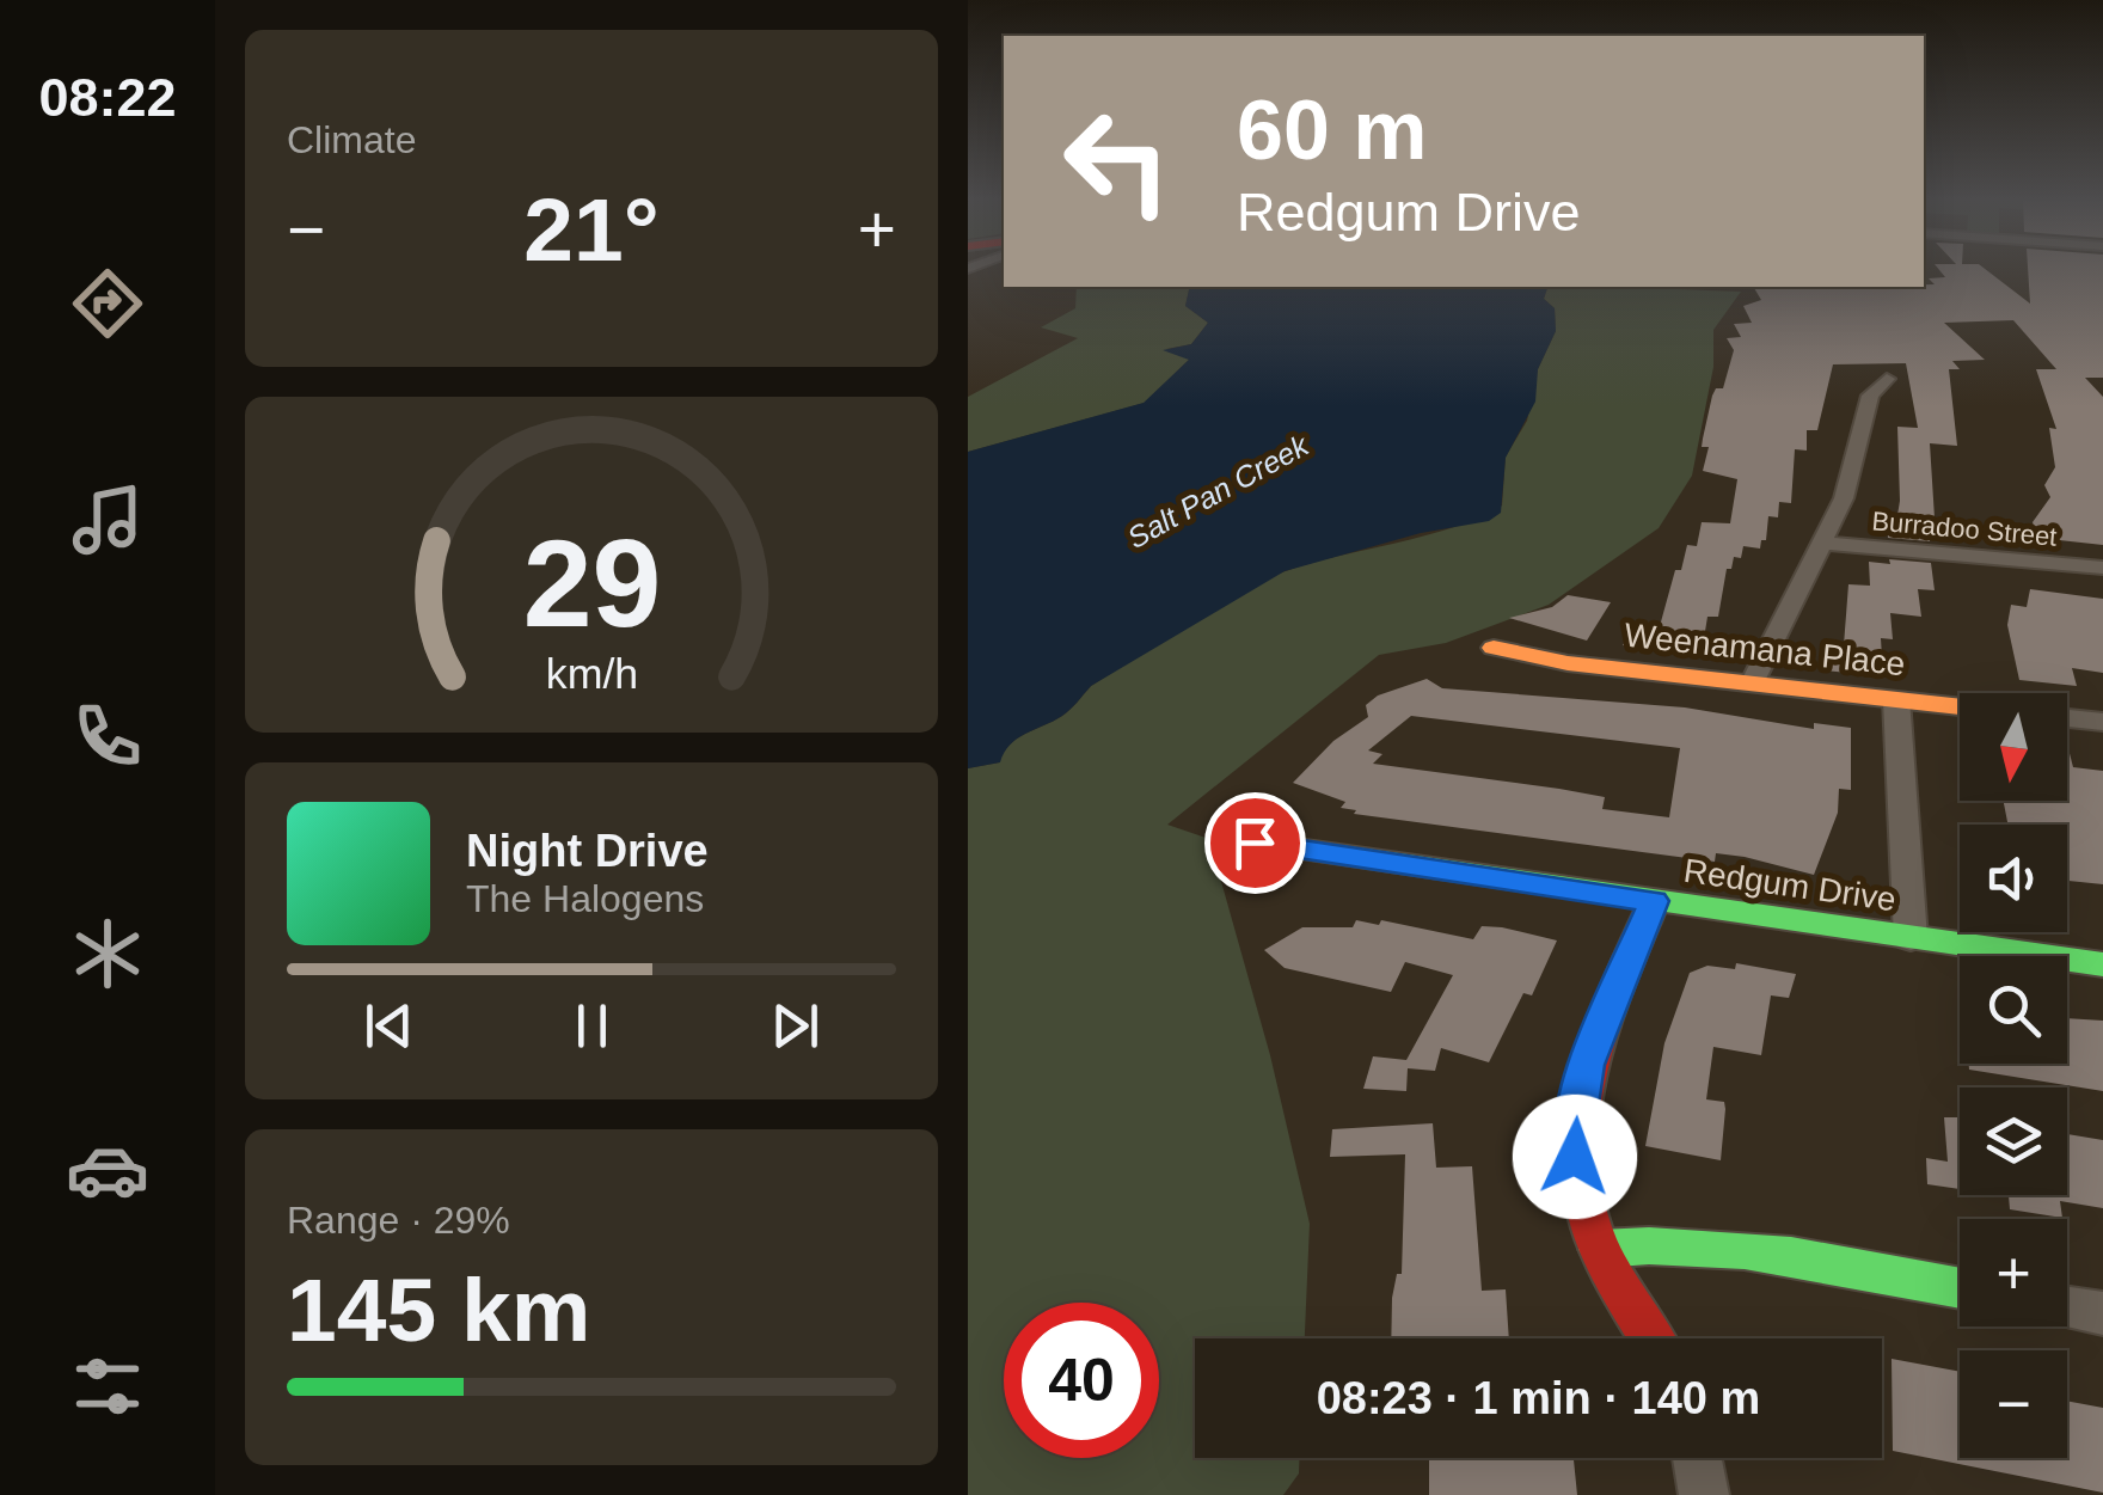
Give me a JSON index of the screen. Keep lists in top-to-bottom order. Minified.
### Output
{"streets":{"street":["Burradoo Street","Weenamana Place","Redgum Drive"]},"water":["Salt Pan Creek"],"north":"bottom","page":{"tabs":"08:22","tile":["Climate",["Range · 29%","145 km"]],"turn":["60 m","Redgum Drive"],"heat":["−","21°","+"],"map_buttons":["+","−"],"song":["Night Drive","The Halogens"],"limit":"40","trip":"08:23 · 1 min · 140 m","gauge":["29","km/h"]}}
